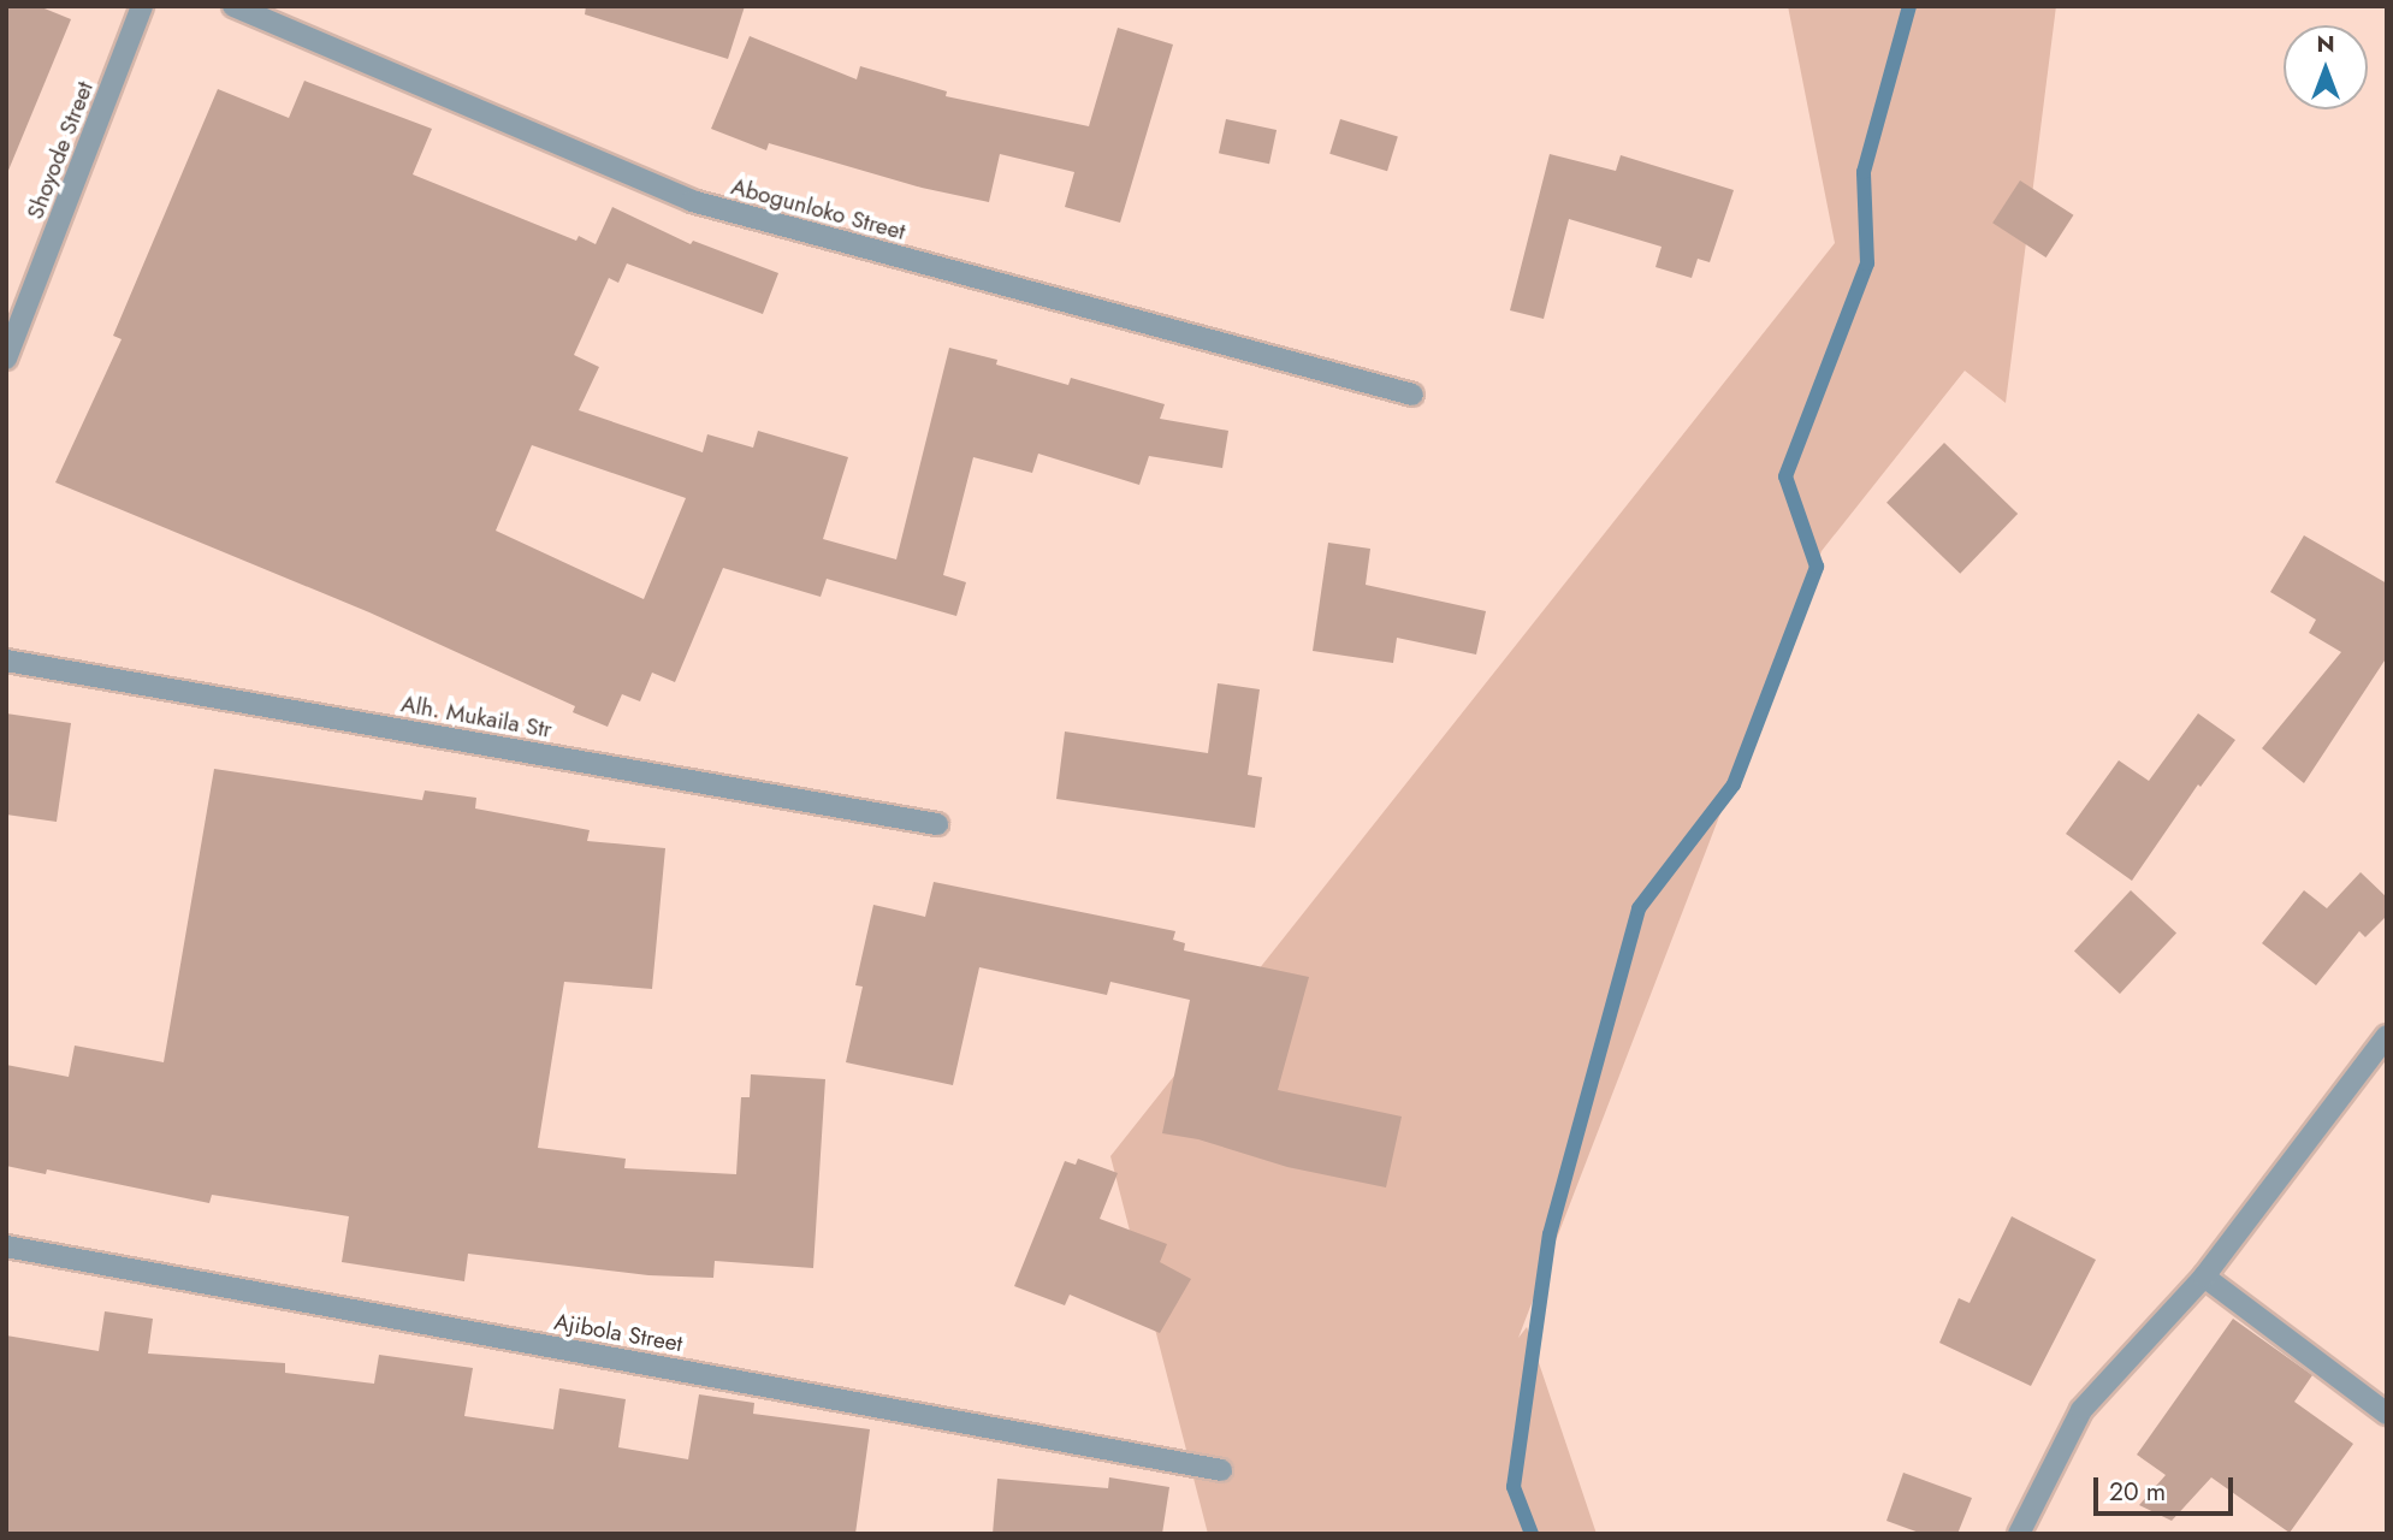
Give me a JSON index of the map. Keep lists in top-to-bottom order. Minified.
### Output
{"streets":{"street":["Shoyode Street","Abogunloko Street","Alh. Mukaila Str","Ajibola Street"]},"scale_bar":"20 m","north":"top"}
